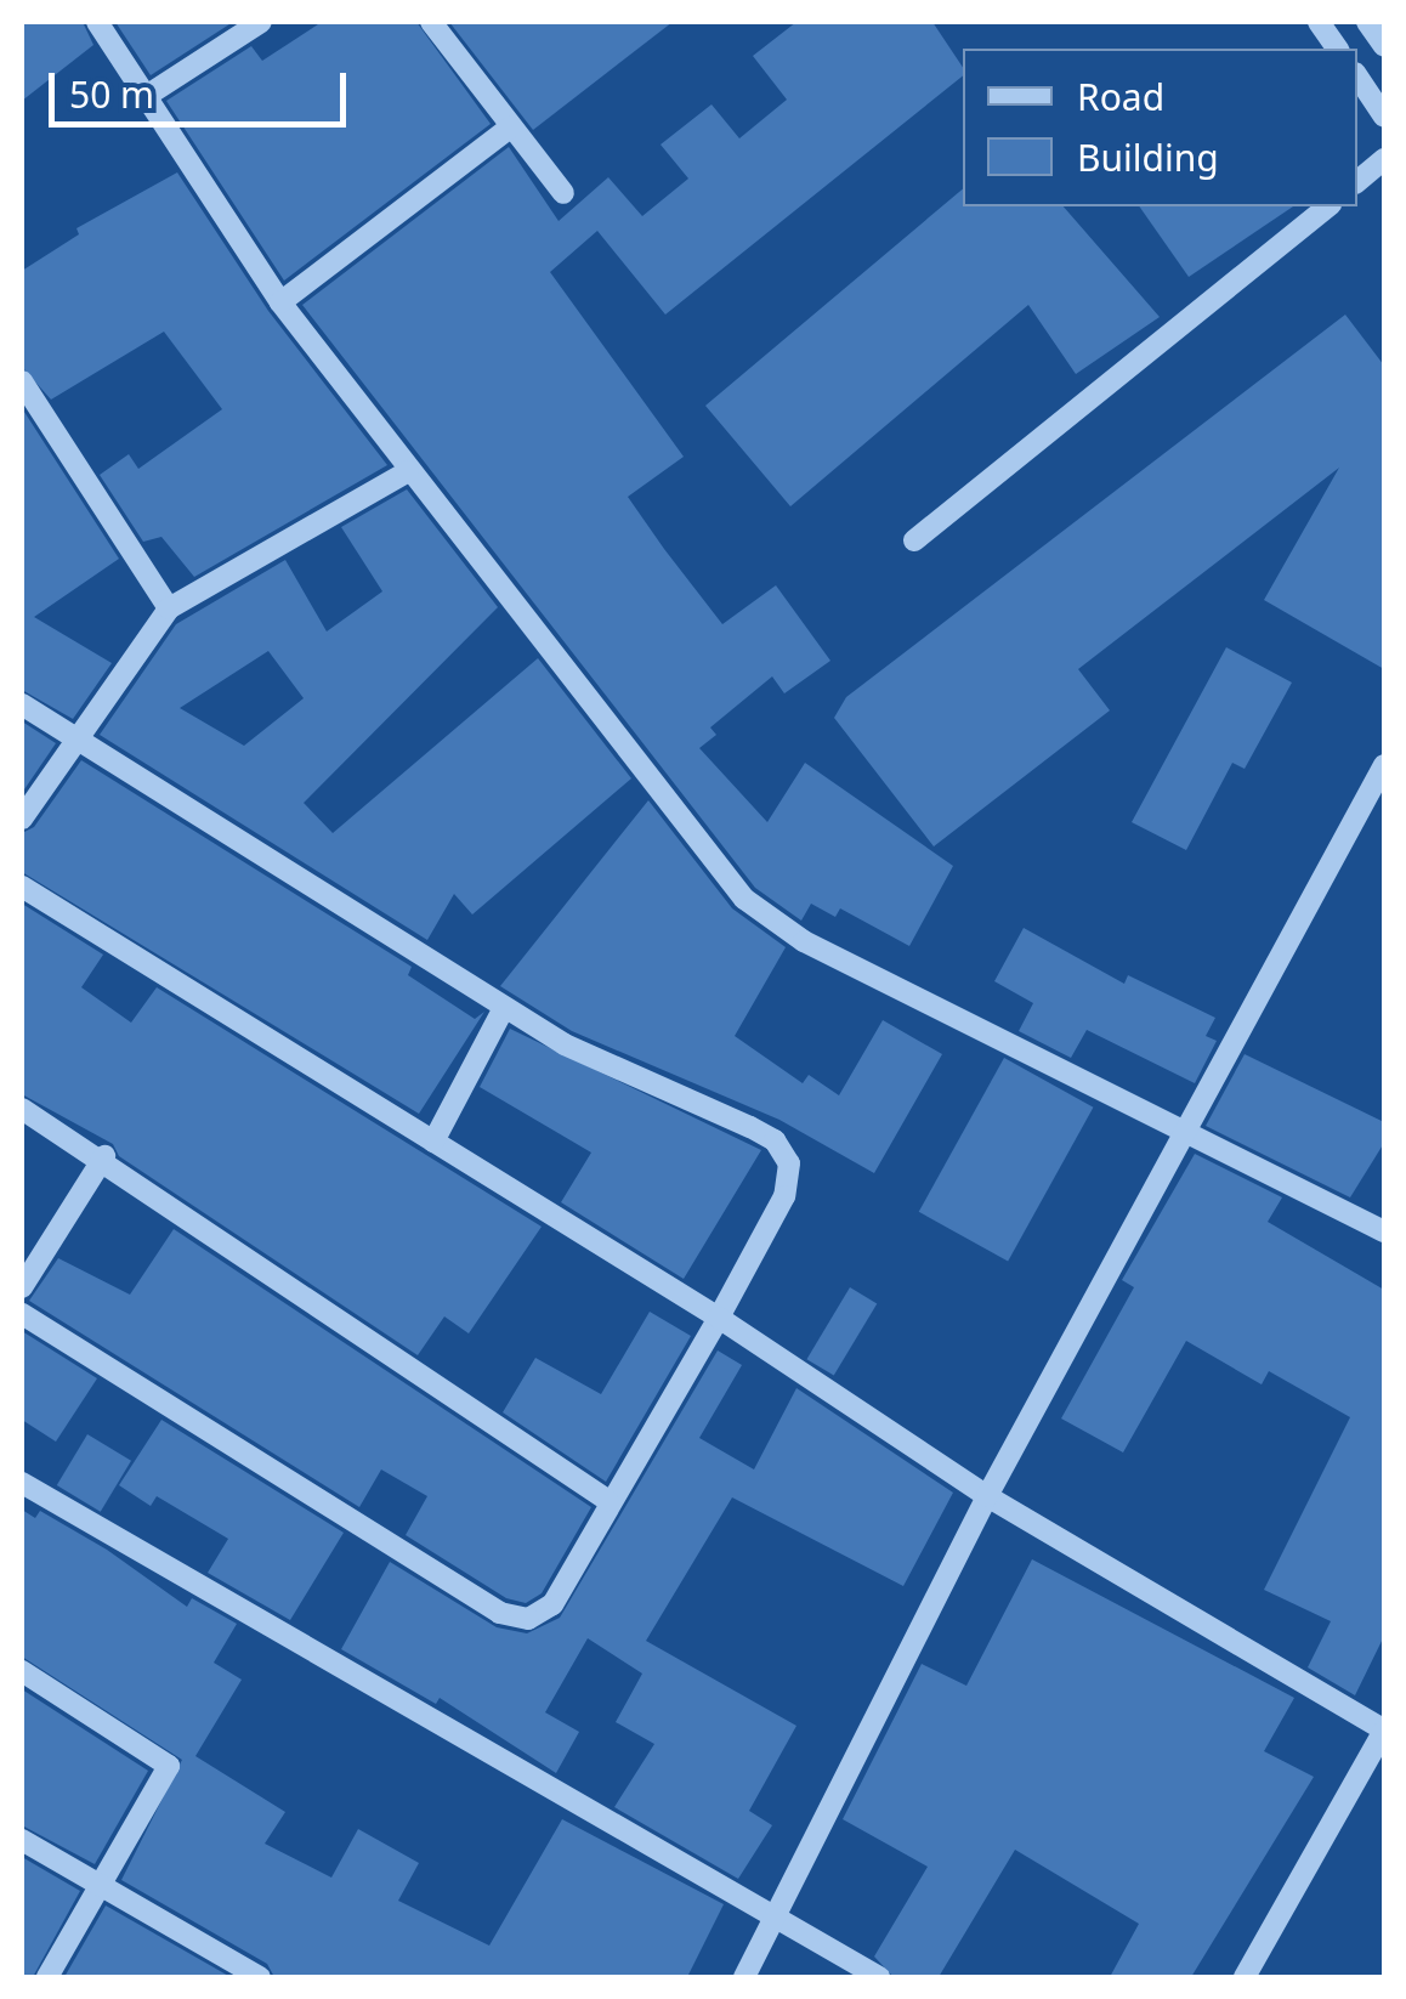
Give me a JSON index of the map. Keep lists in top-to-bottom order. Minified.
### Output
{"legend":["Road","Building"],"scale_bar":"50 m"}
